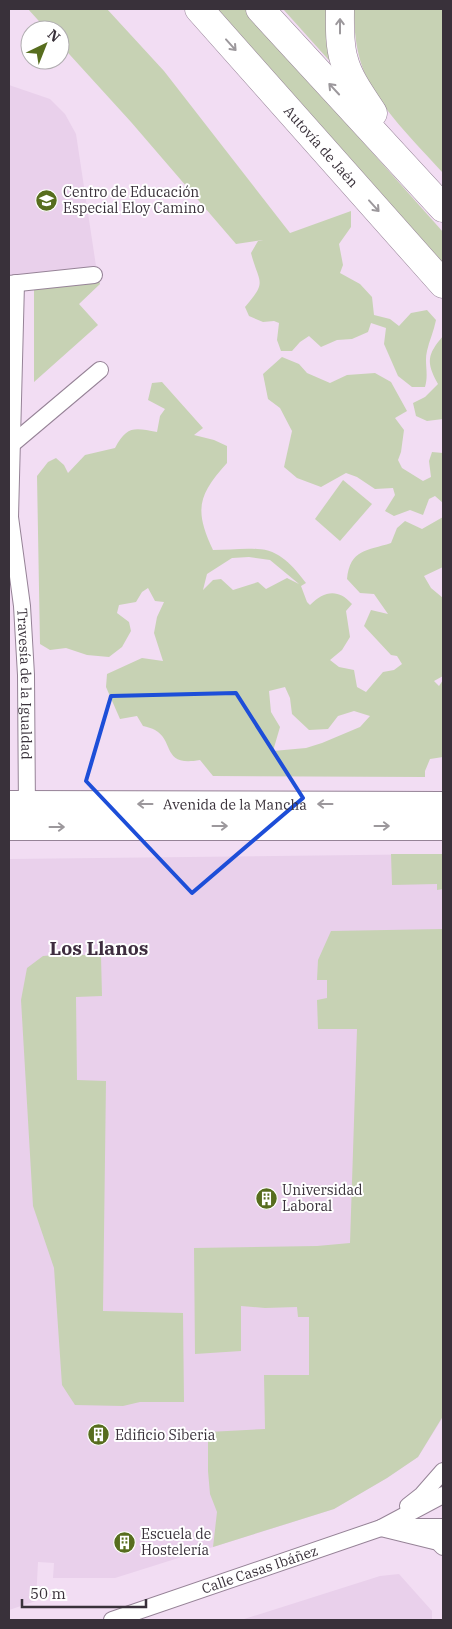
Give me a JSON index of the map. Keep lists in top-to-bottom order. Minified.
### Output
{"streets":{"highway":["Autovía de Jaén"],"main road":["Avenida de la Mancha"],"street":["Travesía de la Igualdad","Calle Casas Ibáñez"]},"crossings":[["Travesía de la Igualdad","Avenida de la Mancha"]],"districts":["Los Llanos"],"places":{"school or university":["Centro de Educación Especial Eloy Camino"],"building":["Universidad Laboral","Edificio Siberia","Escuela de Hostelería"]},"scale_bar":"50 m","north":"top right"}
